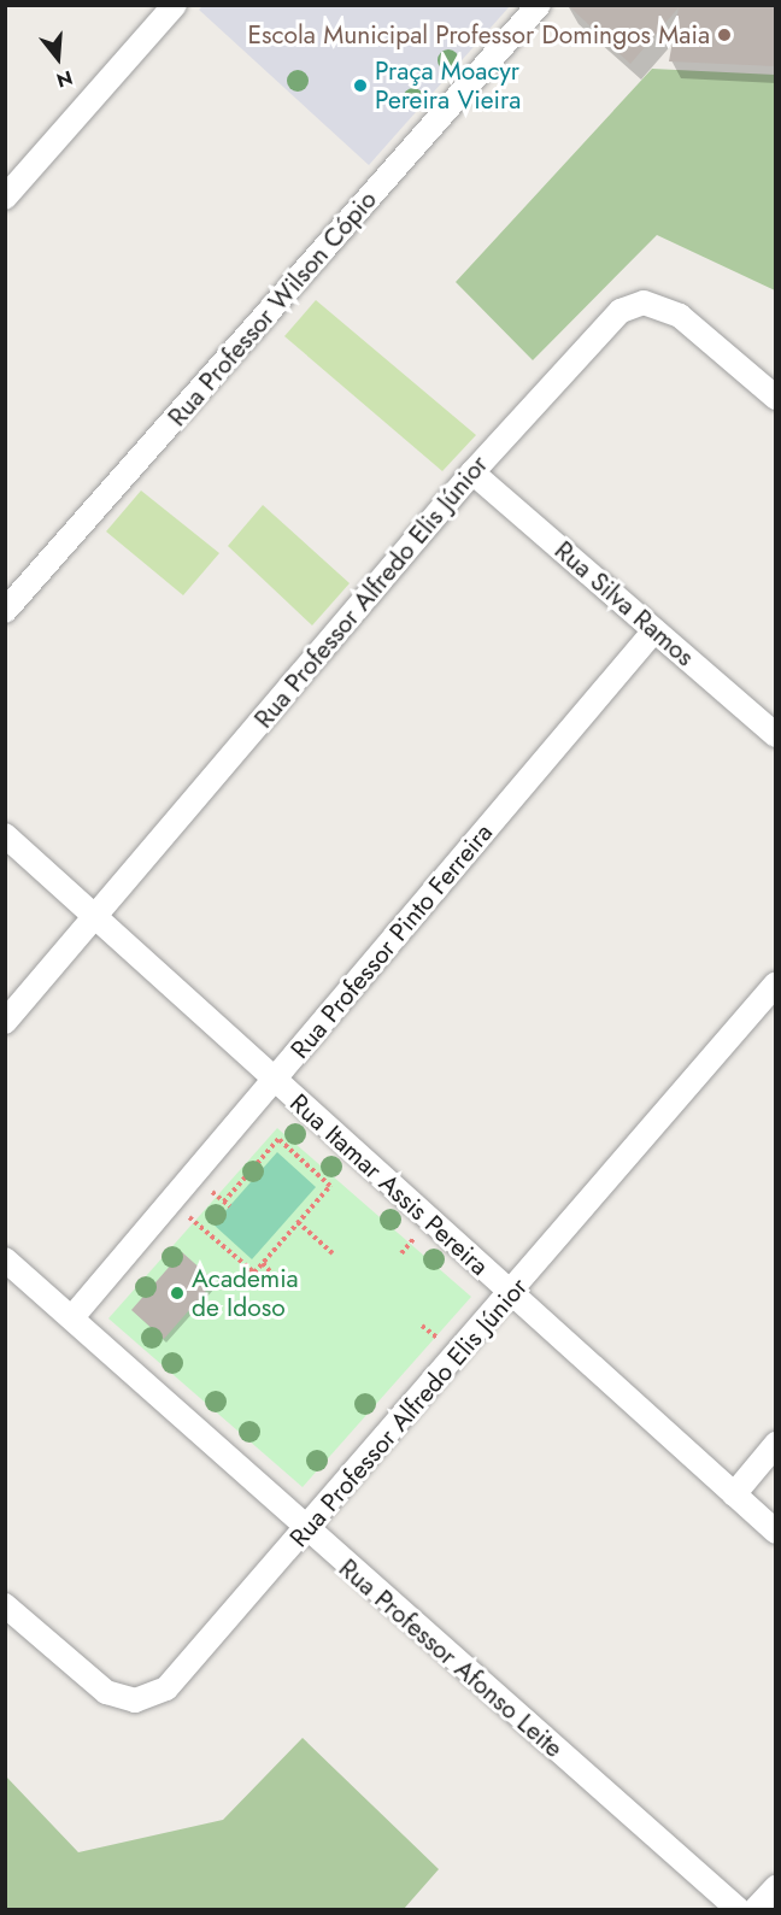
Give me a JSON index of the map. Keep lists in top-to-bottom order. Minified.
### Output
{"streets":{"street":["Rua Professor Wilson Cópio","Rua Professor Alfredo Elis Júnior","Rua Silva Ramos","Rua Professor Pinto Ferreira","Rua Itamar Assis Pereira","Rua Professor Afonso Leite"]},"crossings":[["Rua Professor Alfredo Elis Júnior","Rua Silva Ramos"],["Rua Professor Alfredo Elis Júnior","Rua Itamar Assis Pereira"],["Rua Professor Alfredo Elis Júnior","Rua Professor Afonso Leite"],["Rua Silva Ramos","Rua Professor Pinto Ferreira"],["Rua Professor Pinto Ferreira","Rua Itamar Assis Pereira"],["Rua Professor Pinto Ferreira","Rua Professor Afonso Leite"]],"places":["Escola Municipal Professor Domingos Maia","Praça Moacyr Pereira Vieira","Academia de Idoso"],"north":"bottom"}
